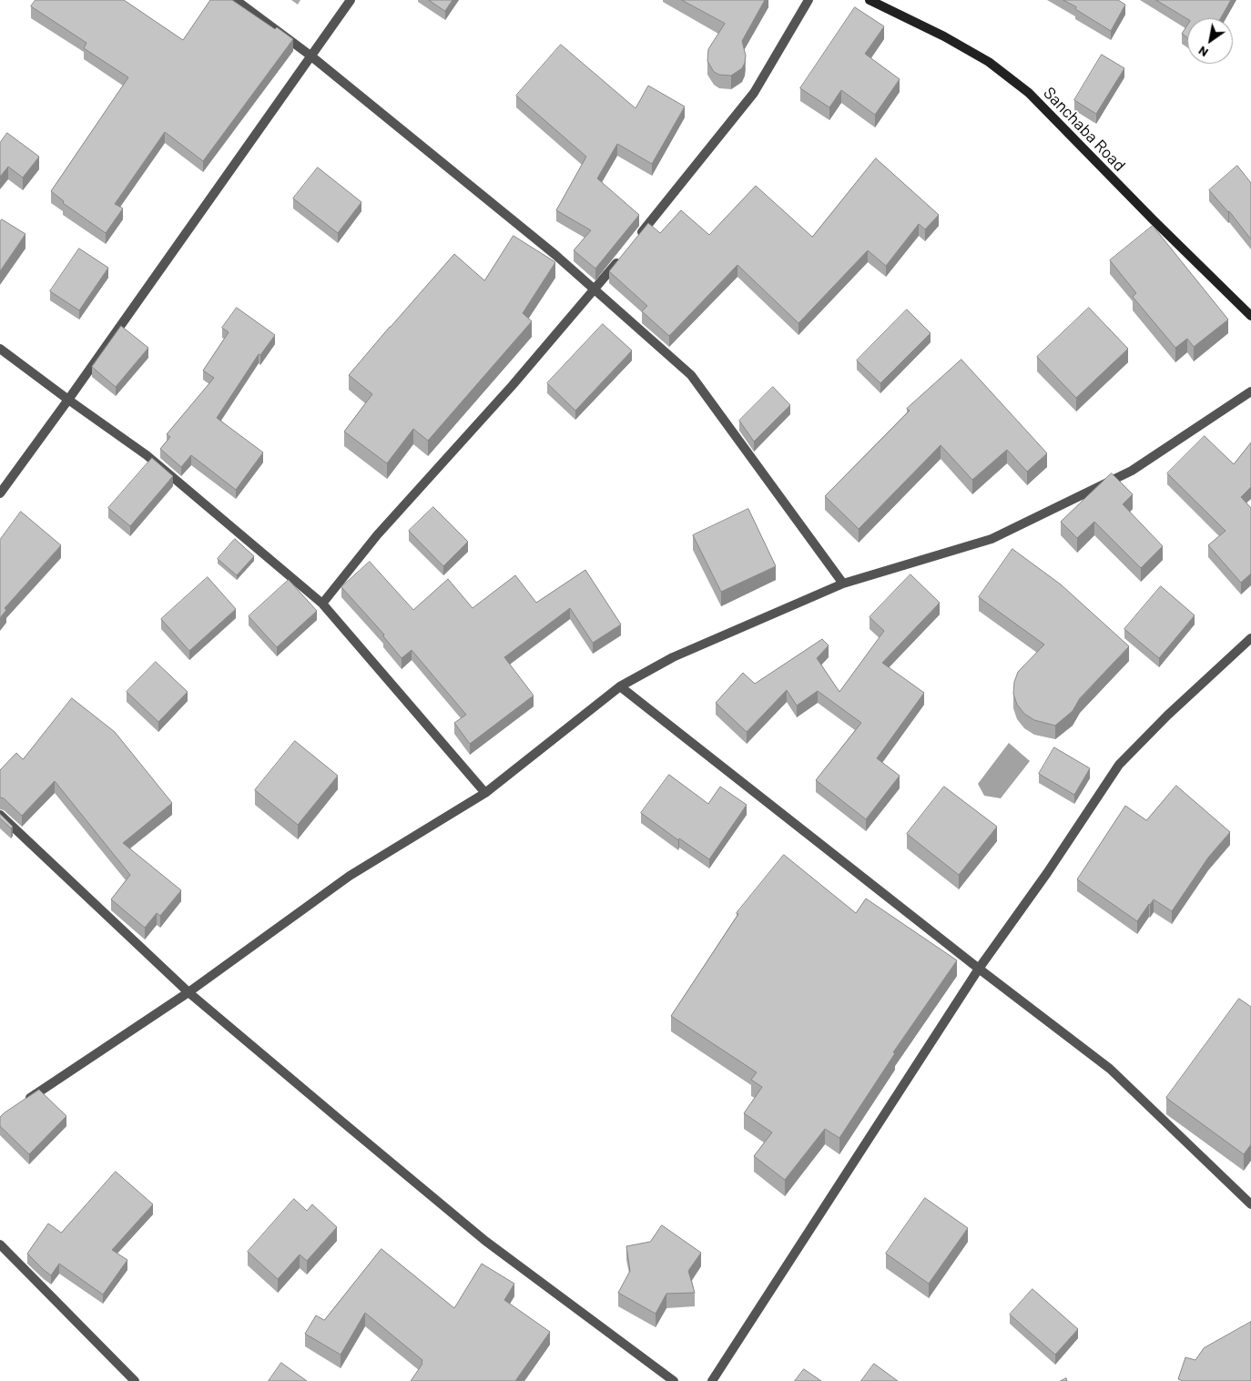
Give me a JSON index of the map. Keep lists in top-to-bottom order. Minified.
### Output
{"streets":{"street":["Sanchaba Road"]},"north":"bottom left"}
